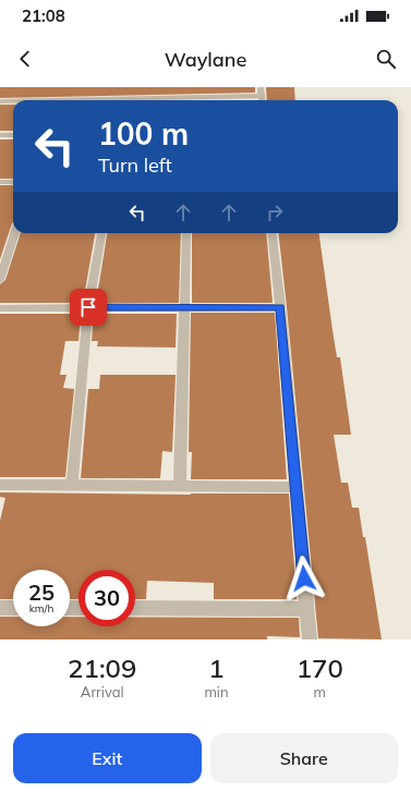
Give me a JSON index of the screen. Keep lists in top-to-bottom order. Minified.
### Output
{"page":{"status":"21:08","header":"Waylane","turn":["100 m","Turn left"],"speed":"25 km/h","limit":"30","eta":["21:09","Arrival","1","min","170","m"],"buttons":["Exit","Share"]}}
